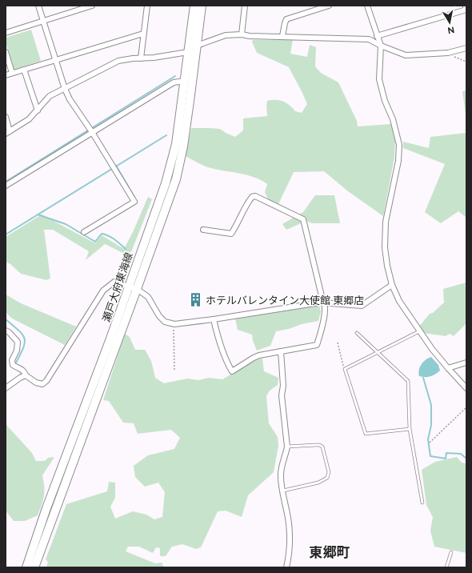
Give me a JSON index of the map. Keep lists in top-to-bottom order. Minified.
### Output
{"streets":{"main road":["瀬戸大府東海線"]},"districts":["東郷町"],"places":{"building":["ホテルバレンタイン大使館 東郷店"]},"north":"bottom"}
